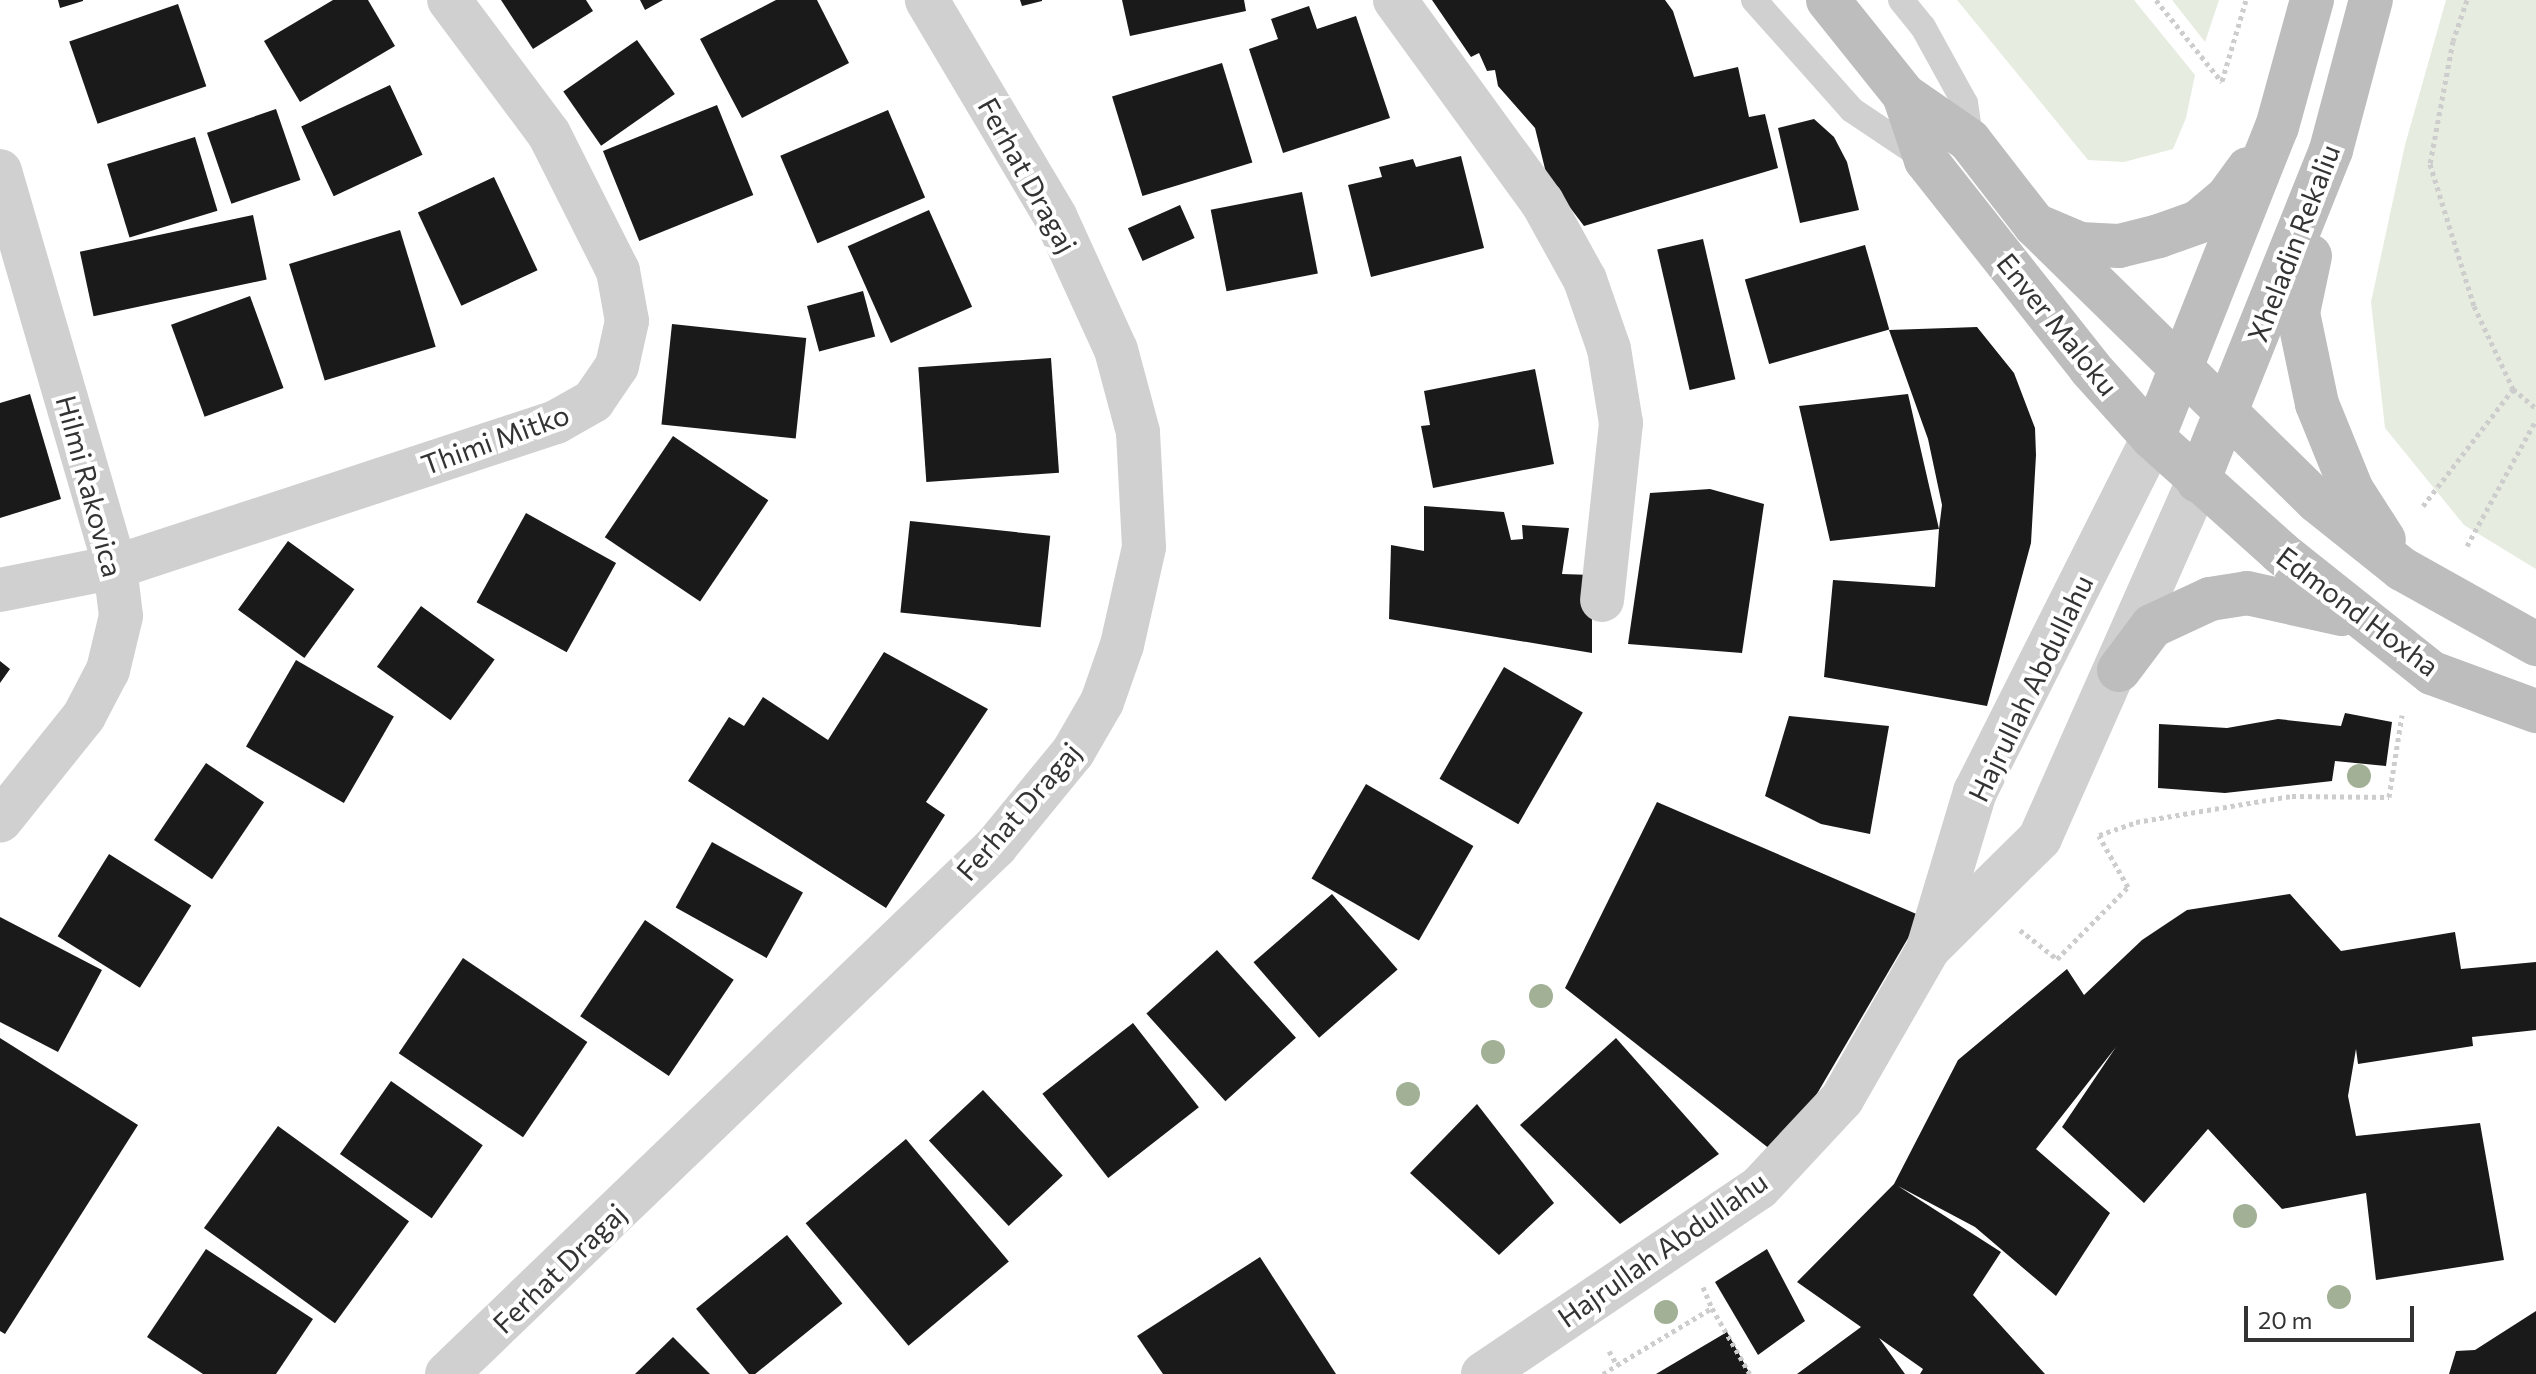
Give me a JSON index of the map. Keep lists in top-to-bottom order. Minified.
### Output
{"streets":{"main road":["Xheladin Rekaliu","Enver Maloku","Edmond Hoxha"],"street":["Ferhat Dragaj","Thimi Mitko","Hilmi Rakovica","Hajrullah Abdullahu"]},"crossings":[["Xheladin Rekaliu","Enver Maloku"],["Xheladin Rekaliu","Edmond Hoxha"],["Xheladin Rekaliu","Hajrullah Abdullahu"],["Enver Maloku","Edmond Hoxha"],["Enver Maloku","Hajrullah Abdullahu"],["Thimi Mitko","Hilmi Rakovica"],["Edmond Hoxha","Hajrullah Abdullahu"]],"scale_bar":"20 m"}
